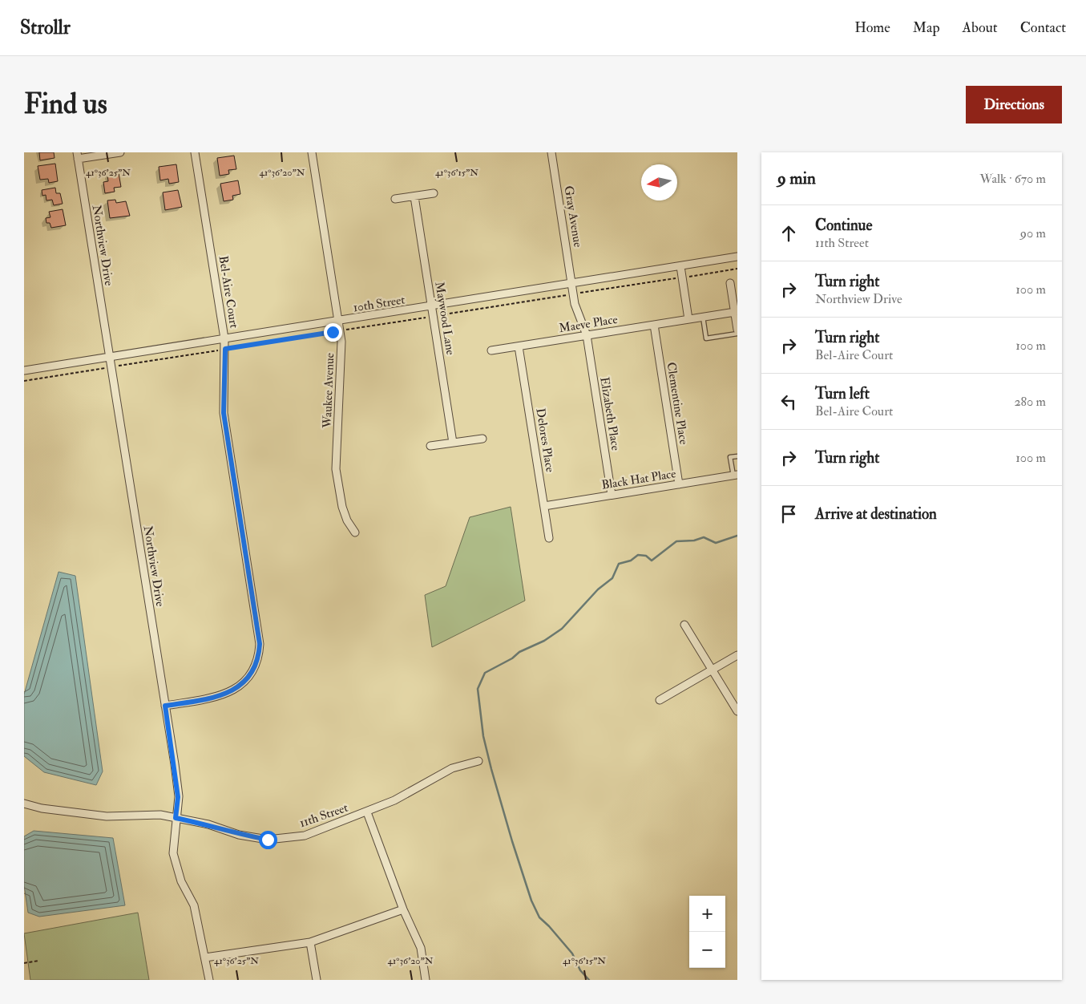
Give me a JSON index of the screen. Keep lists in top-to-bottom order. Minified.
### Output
{"streets":{"street":["Gray Avenue","Northview Drive","Bel-Aire Court","10th Street","Maywood Lane","Maeve Place","Waukee Avenue","Clementine Place","Elizabeth Place","Delores Place","Black Hat Place","11th Street"]},"crossings":[["Gray Avenue","10th Street"],["Gray Avenue","Elizabeth Place"],["Northview Drive","Bel-Aire Court"],["Northview Drive","10th Street"],["Northview Drive","11th Street"],["Bel-Aire Court","10th Street"],["10th Street","Maywood Lane"],["10th Street","Waukee Avenue"],["Maeve Place","Clementine Place"],["Maeve Place","Elizabeth Place"],["Maeve Place","Delores Place"],["Clementine Place","Black Hat Place"],["Elizabeth Place","Black Hat Place"],["Delores Place","Black Hat Place"]],"north":"left","page":{"header":"Strollr","nav":["Home","Map","About","Contact"],"buttons":"Directions","title":"Find us","heading":["9 min","Walk · 670 m"],"list":[["Continue","11th Street","90 m"],["Turn right","Northview Drive","100 m"],["Turn right","Bel-Aire Court","100 m"],["Turn left","Bel-Aire Court","280 m"],["Turn right","100 m"],"Arrive at destination"],"map_buttons":["+","−"]},"coordinates":["41°36'25\"N","41°36'20\"N","41°36'15\"N"]}
